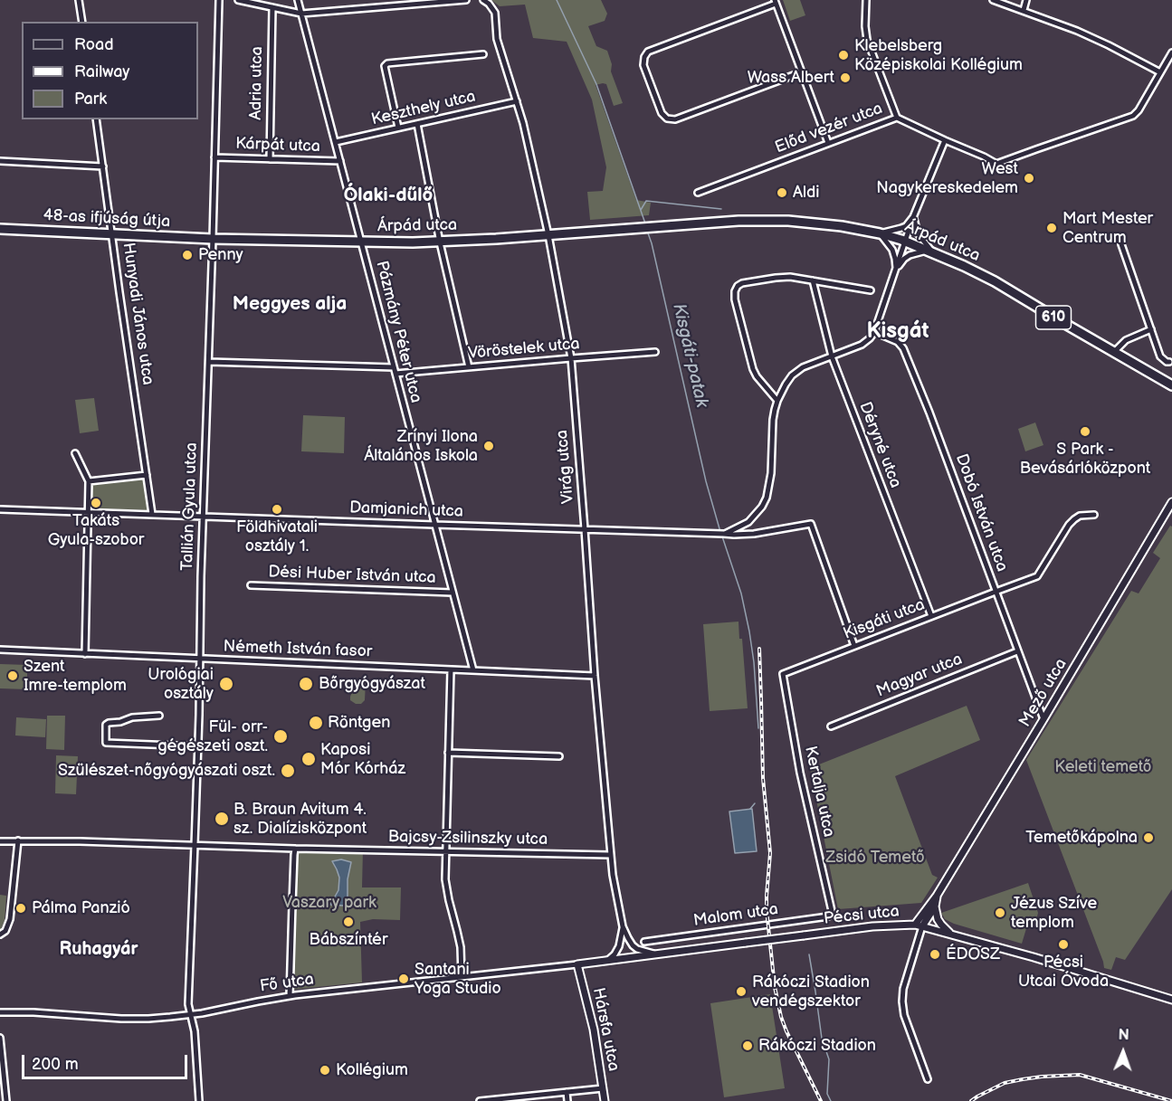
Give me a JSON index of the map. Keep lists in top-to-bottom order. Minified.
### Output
{"streets":{"main road":["48-as ifjúság útja","Árpád utca","610"],"street":["Adria utca","Keszthely utca","Előd vezér utca","Kárpát utca","Hunyadi János utca","Pázmány Péter utca","Vöröstelek utca","Déryné utca","Virág utca","Tallián Gyula utca","Damjanich utca","Dobó István utca","Dési Huber István utca","Kisgáti utca","Németh István fasor","Magyar utca","Mező utca","Kertalja utca","Bajcsy-Zsilinszky utca","Malom utca","Pécsi utca","Fő utca","Hársfa utca"]},"crossings":[["Adria utca","Kárpát utca"],["Keszthely utca","Pázmány Péter utca"],["Keszthely utca","Virág utca"],["Kárpát utca","Pázmány Péter utca"],["Kárpát utca","Tallián Gyula utca"],["48-as ifjúság útja","Árpád utca"],["48-as ifjúság útja","Hunyadi János utca"],["48-as ifjúság útja","Tallián Gyula utca"],["Árpád utca","Pázmány Péter utca"],["Árpád utca","Virág utca"],["Árpád utca","Tallián Gyula utca"],["Hunyadi János utca","Damjanich utca"],["Pázmány Péter utca","Vöröstelek utca"],["Pázmány Péter utca","Damjanich utca"],["Pázmány Péter utca","Dési Huber István utca"],["Pázmány Péter utca","Németh István fasor"],["Vöröstelek utca","Virág utca"],["Déryné utca","Kisgáti utca"],["Virág utca","Damjanich utca"],["Virág utca","Németh István fasor"],["Virág utca","Bajcsy-Zsilinszky utca"],["Virág utca","Pécsi utca"],["Tallián Gyula utca","Damjanich utca"],["Tallián Gyula utca","Németh István fasor"],["Tallián Gyula utca","Bajcsy-Zsilinszky utca"],["Tallián Gyula utca","Fő utca"],["Damjanich utca","Kisgáti utca"],["Dobó István utca","Kisgáti utca"],["Dobó István utca","Magyar utca"],["Dobó István utca","Mező utca"],["Kisgáti utca","Kertalja utca"],["Mező utca","Pécsi utca"],["Kertalja utca","Malom utca"],["Pécsi utca","Fő utca"],["Pécsi utca","Hársfa utca"],["Fő utca","Hársfa utca"]],"districts":["Ólaki-dűlő","Meggyes alja","Kisgát","Ruhagyár"],"water":["Kisgáti-patak"],"parks":["Keleti temető","Zsidó Temető","Vaszary park"],"places":["Klebelsberg Középiskolai Kollégium","Wass Albert","West Nagykereskedelem","Aldi","Mart Mester Centrum","Penny","S Park - Bevásárlóközpont","Zrínyi Ilona Általános Iskola","Takáts Gyula-szobor","Földhivatali osztály 1.","Szent Imre-templom","Urológiai osztály","Bőrgyógyászat","Röntgen","Fül- orr- gégészeti oszt.","Kaposi Mór Kórház","Szülészet-nőgyógyászati oszt.","B. Braun Avitum 4. sz. Dialízisközpont","Temetőkápolna","Pálma Panzió","Jézus Szíve templom","Bábszíntér","Pécsi Utcai Óvoda","ÉDOSZ","Santani Yoga Studio","Rákóczi Stadion vendégszektor","Rákóczi Stadion","Kollégium"],"legend":["Road","Railway","Park"],"scale_bar":"200 m","north":"top"}
